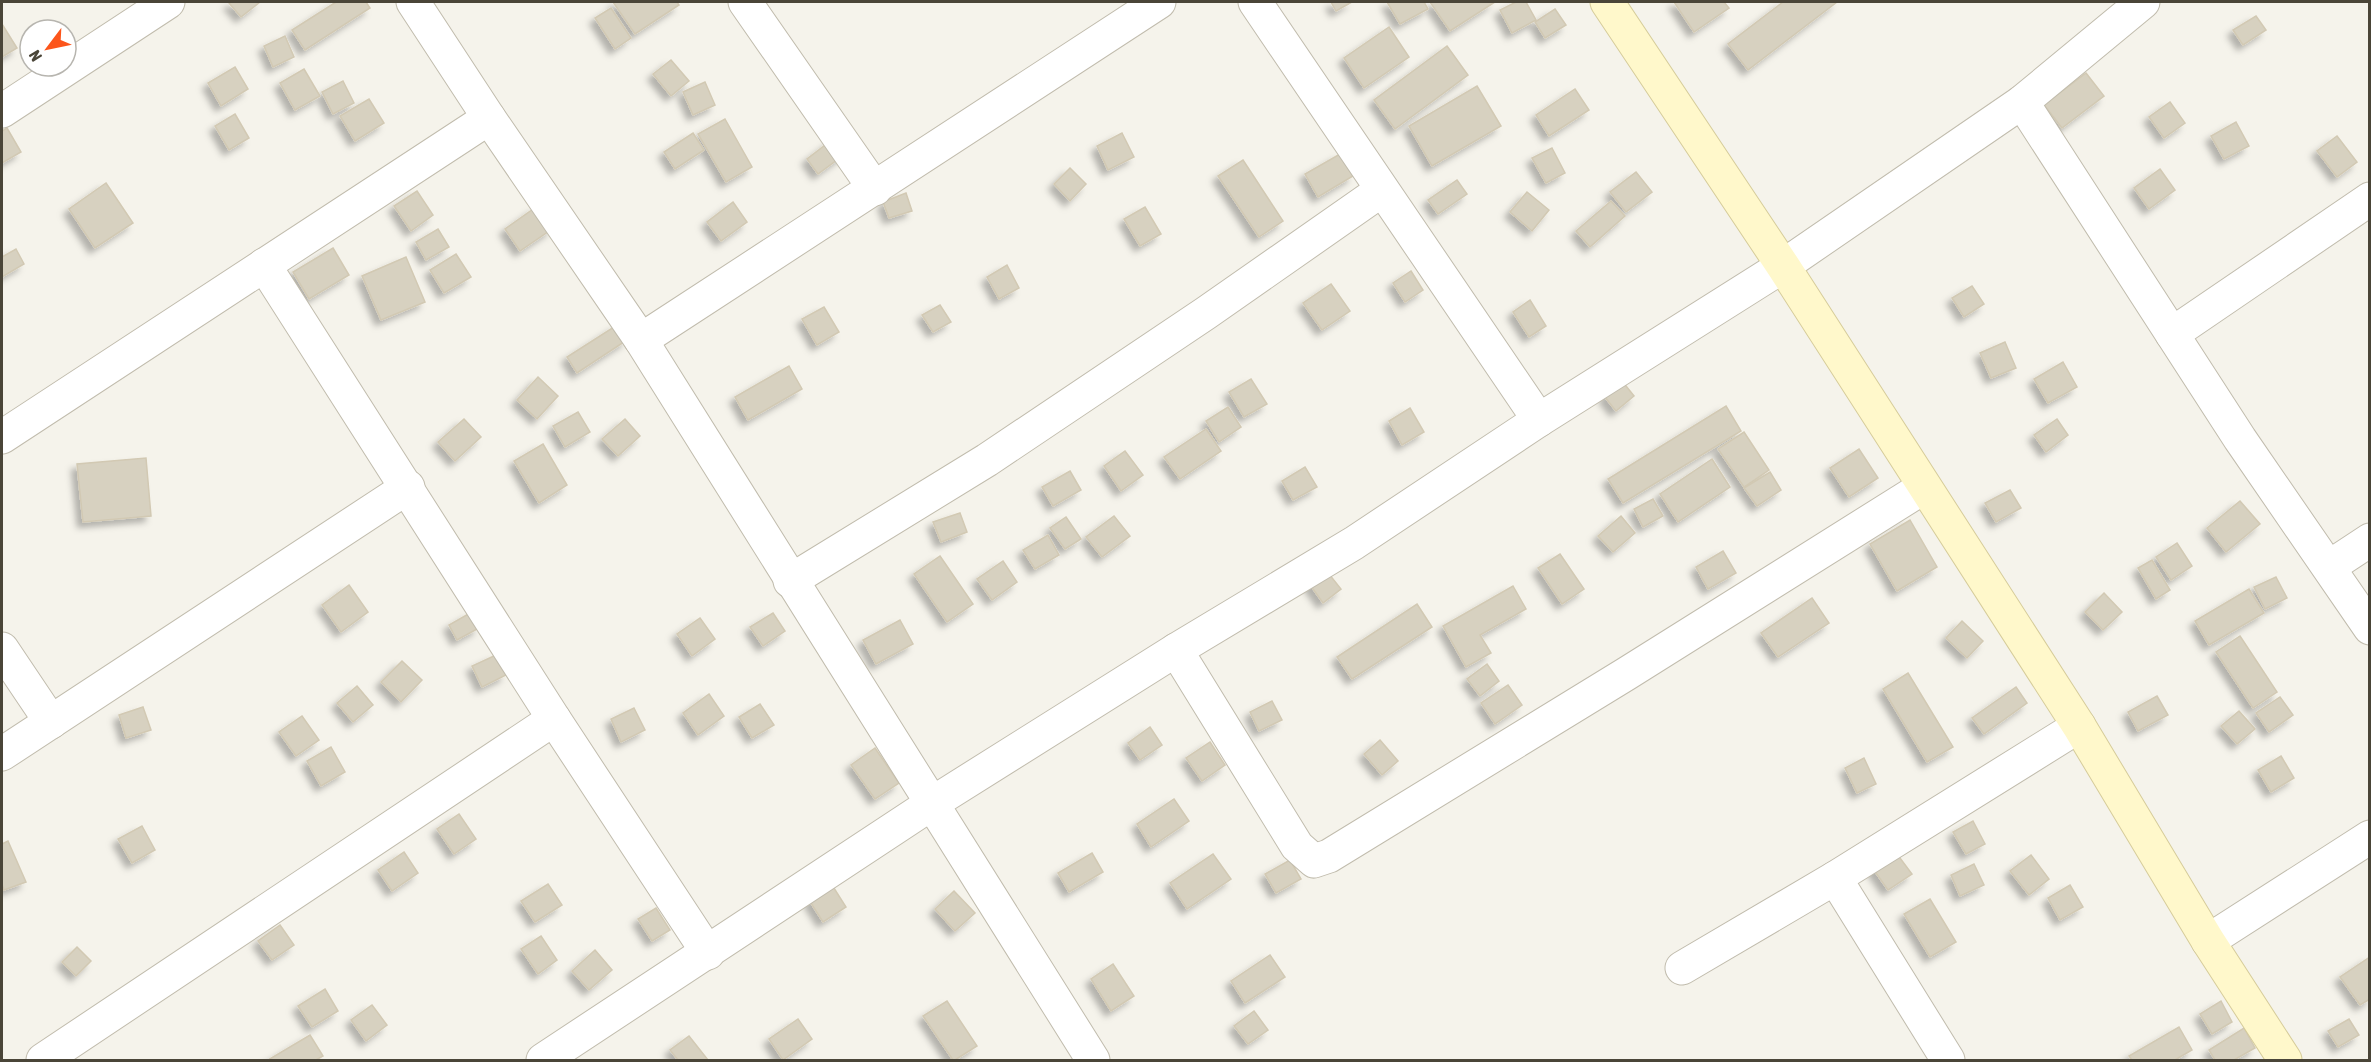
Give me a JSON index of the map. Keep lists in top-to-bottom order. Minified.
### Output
{"north":"bottom left"}
